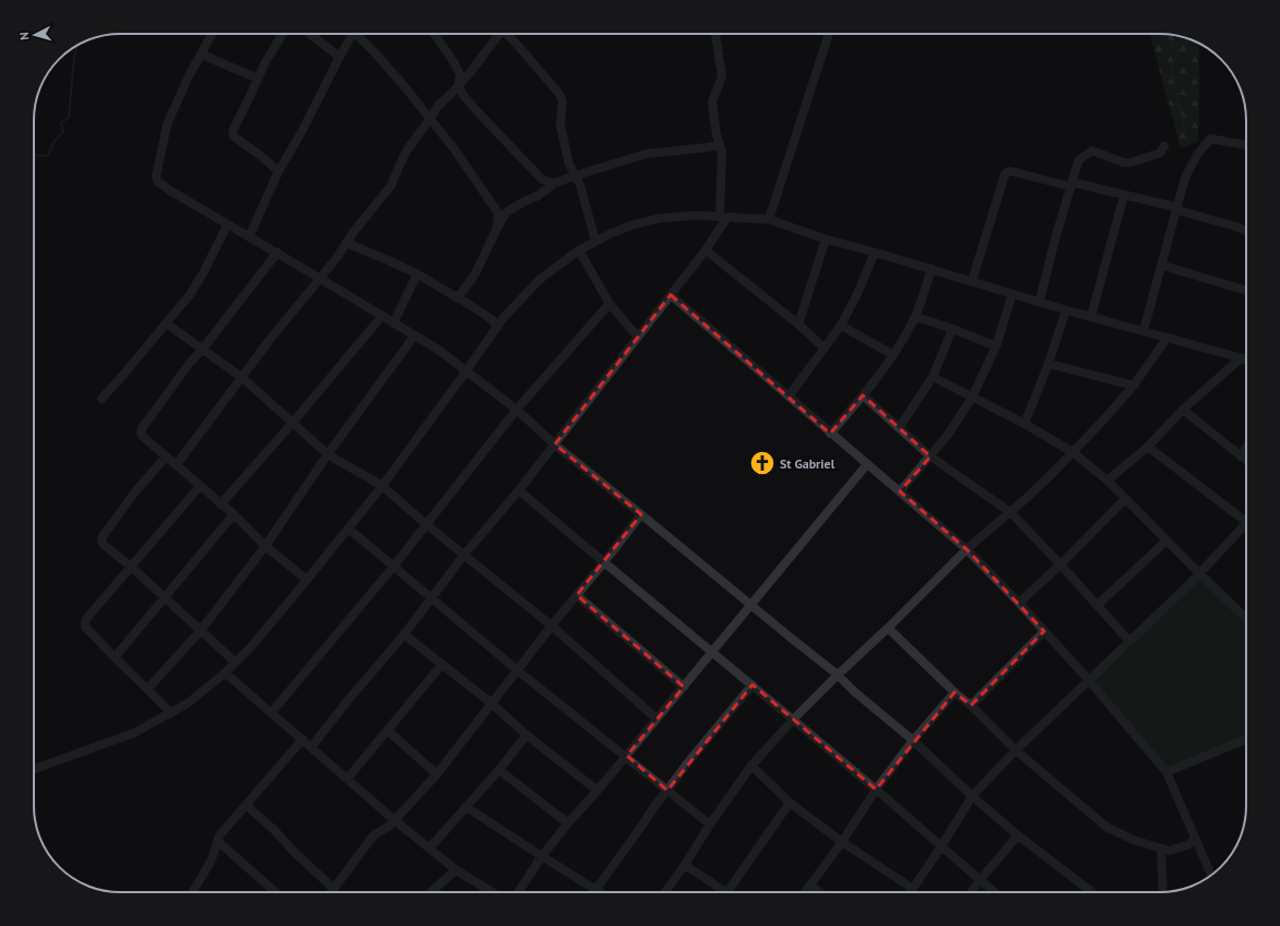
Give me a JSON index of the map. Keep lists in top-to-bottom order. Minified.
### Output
{"places":{"church":["St Gabriel"]},"north":"left"}
